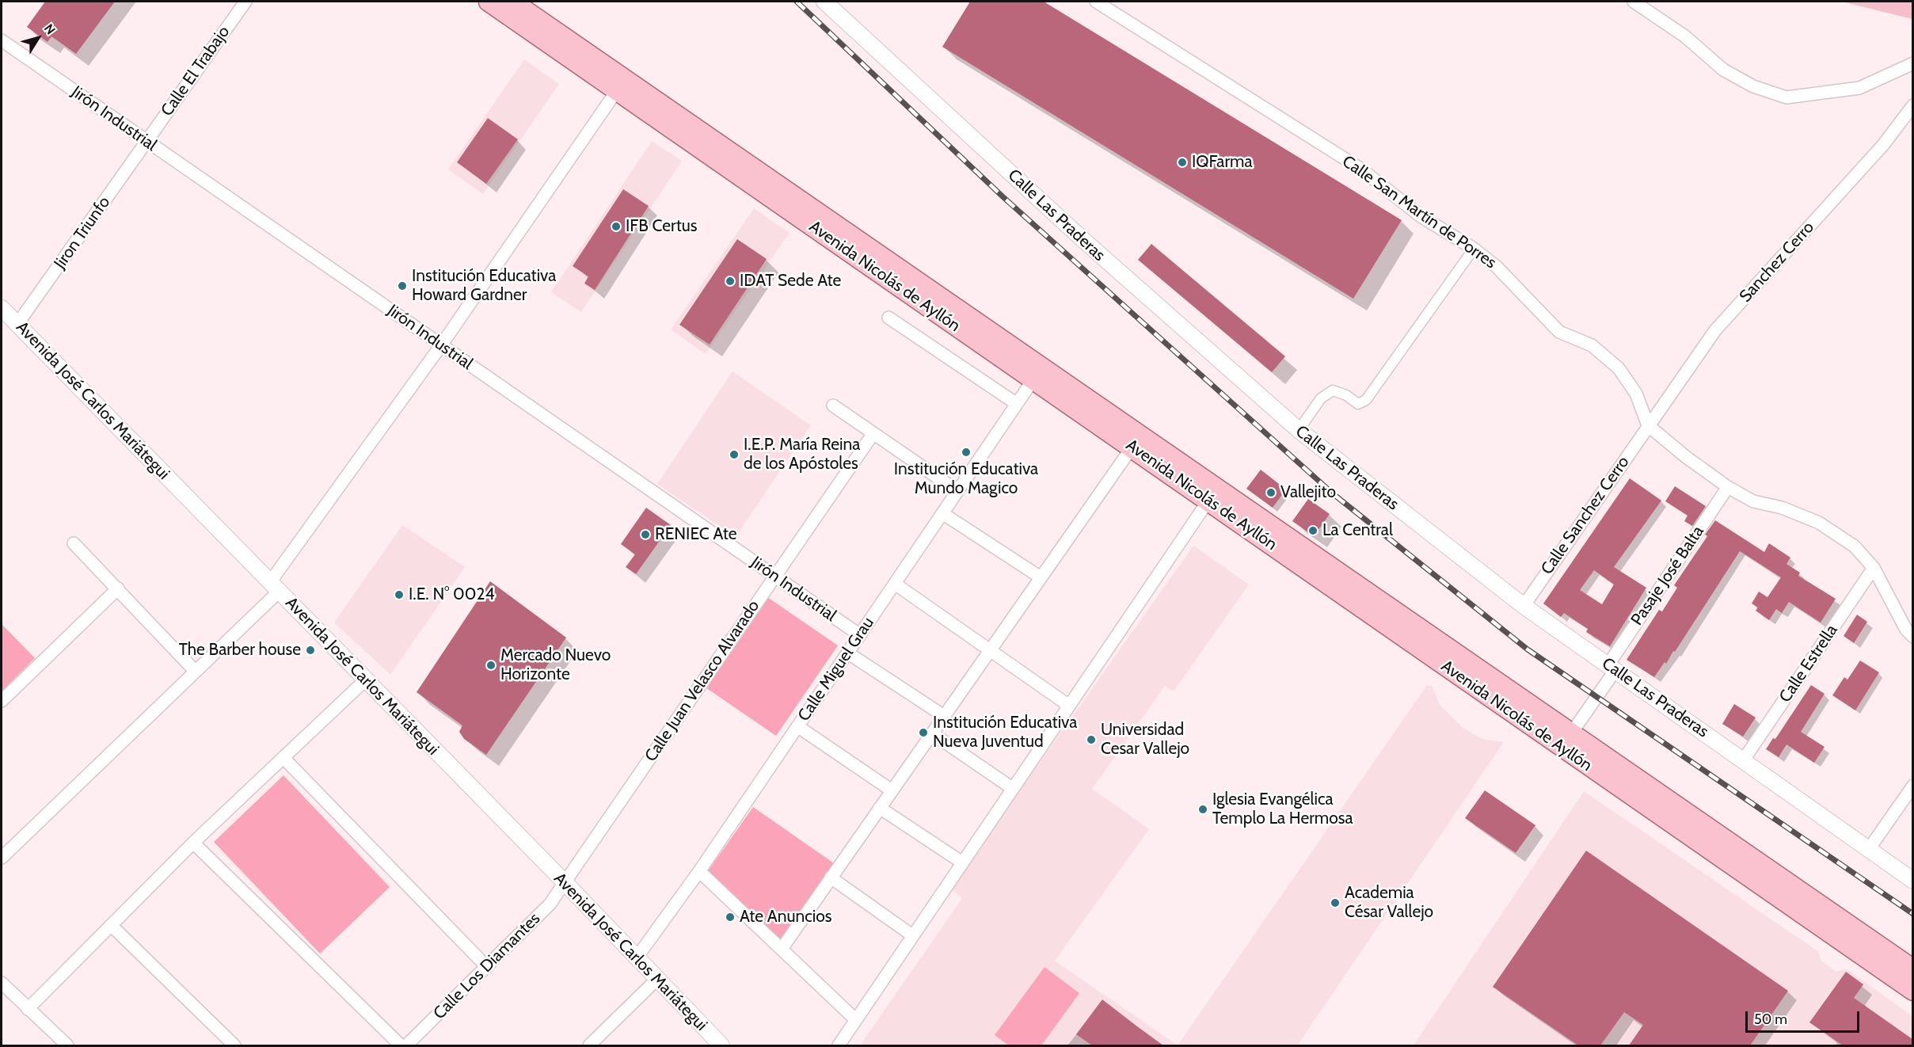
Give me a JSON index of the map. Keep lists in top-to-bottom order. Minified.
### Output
{"streets":{"main road":["Avenida Nicolás de Ayllón"],"street":["Calle El Trabajo","Jirón Industrial","Calle San Martín de Porres","Calle Las Praderas","Jiron Triunfo","Sanchez Cerro","Avenida José Carlos Mariátegui","Calle Sanchez Cerro","Pasaje José Balta","Calle Estrella","Calle Miguel Grau","Calle Juan Velasco Alvarado","Calle Los Diamantes"]},"crossings":[["Calle El Trabajo","Jirón Industrial"],["Calle El Trabajo","Jiron Triunfo"],["Jirón Industrial","Jiron Triunfo"],["Jirón Industrial","Calle Miguel Grau"],["Jirón Industrial","Calle Juan Velasco Alvarado"],["Calle San Martín de Porres","Sanchez Cerro"],["Calle San Martín de Porres","Calle Sanchez Cerro"],["Calle Las Praderas","Calle Sanchez Cerro"],["Calle Las Praderas","Pasaje José Balta"],["Calle Las Praderas","Calle Estrella"],["Jiron Triunfo","Avenida José Carlos Mariátegui"],["Sanchez Cerro","Calle Sanchez Cerro"],["Avenida Nicolás de Ayllón","Pasaje José Balta"],["Avenida Nicolás de Ayllón","Calle Miguel Grau"],["Avenida José Carlos Mariátegui","Calle Miguel Grau"],["Avenida José Carlos Mariátegui","Calle Juan Velasco Alvarado"],["Avenida José Carlos Mariátegui","Calle Los Diamantes"],["Calle Juan Velasco Alvarado","Calle Los Diamantes"]],"places":["IQFarma","IFB Certus","IDAT Sede Ate","Institución Educativa Howard Gardner","Institución Educativa Mundo Magico","I.E.P. María Reina de los Apóstoles","Vallejito","La Central","RENIEC Ate","I.E. N° 0024","The Barber house","Mercado Nuevo Horizonte","Institución Educativa Nueva Juventud","Universidad Cesar Vallejo","Iglesia Evangélica Templo La Hermosa","Academia César Vallejo","Ate Anuncios"],"scale_bar":"50 m","north":"top right"}
